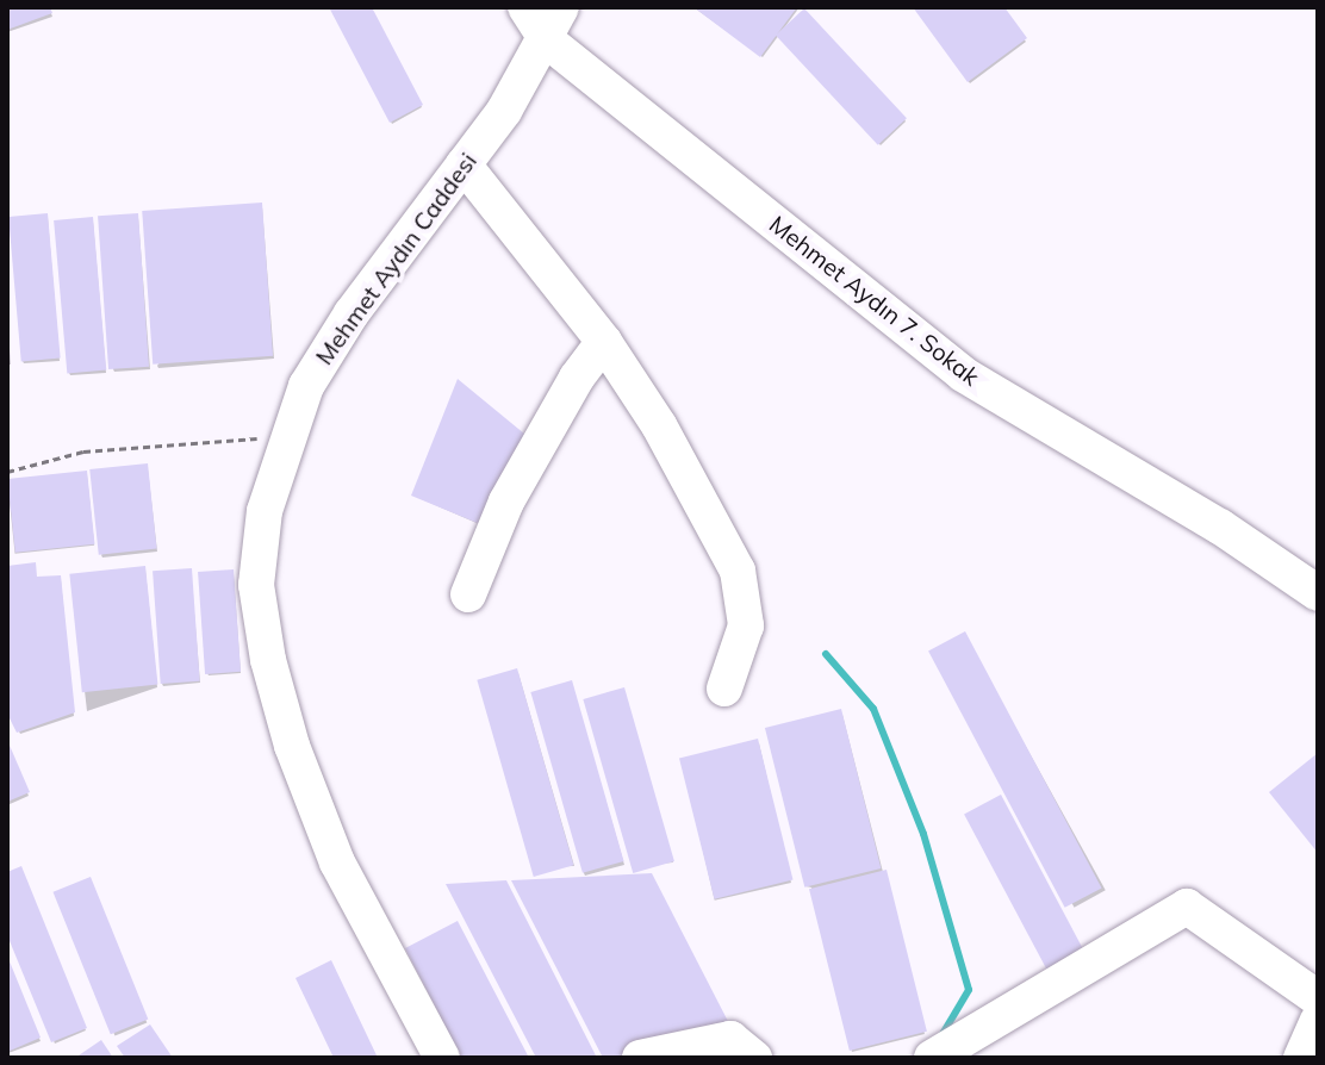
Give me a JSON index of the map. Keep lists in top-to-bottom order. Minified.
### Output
{"streets":{"street":["Mehmet Aydın Caddesi","Mehmet Aydın 7. Sokak"]},"crossings":[["Mehmet Aydın Caddesi","Mehmet Aydın 7. Sokak"]]}
